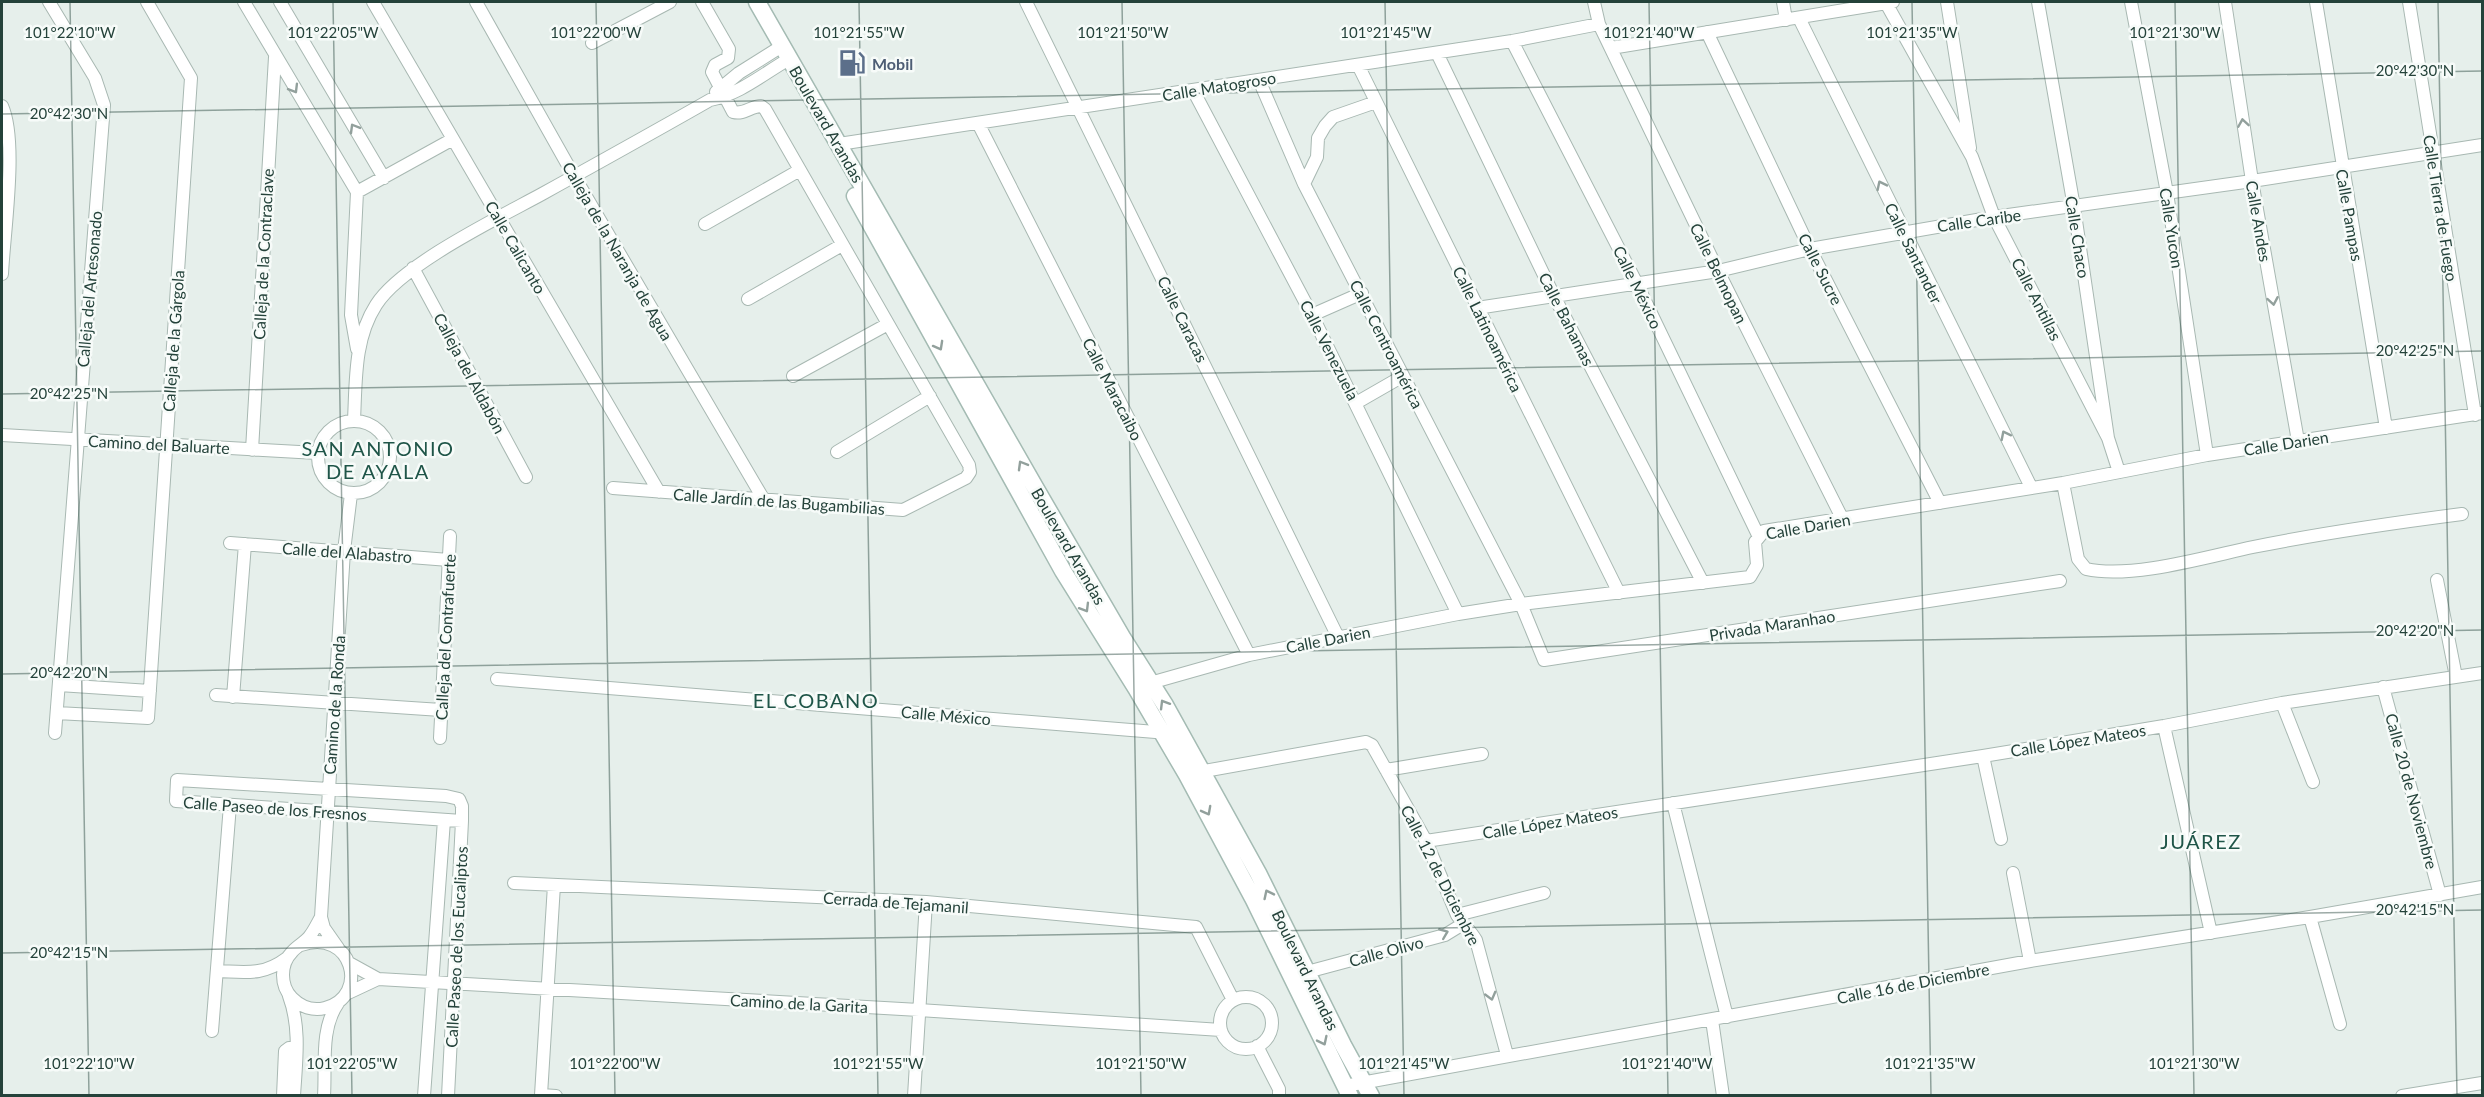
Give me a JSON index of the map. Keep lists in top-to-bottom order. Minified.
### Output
{"streets":{"main road":["Boulevard Arandas"],"street":["Calle Matogroso","Calle Tierra de Fuego","Calle Pampas","Calle Caribe","Calle Andes","Calle Yucon","Calle Chaco","Calle Calicanto","Calleja de la Naranja de Agua","Calle Santander","Calleja de la Contraclave","Calle Sucre","Calle Belmopan","Calle México","Calleja del Artesonado","Calle Antillas","Calle Caracas","Calle Bahamas","Calle Latinoamérica","Calleja de la Gárgola","Calle Centroamérica","Calle Venezuela","Calleja del Aldabón","Calle Maracaibo","Calle Darien","Camino del Baluarte","Calle Jardín de las Bugambilias","Calle del Alabastro","Privada Maranhao","Calleja del Contrafuerte","Camino de la Ronda","Calle López Mateos","Calle 20 de Noviembre","Calle Paseo de los Fresnos","Calle 12 de Diciembre","Cerrada de Tejamanil","Calle Paseo de los Eucaliptos","Calle Olivo","Calle 16 de Diciembre","Camino de la Garita"]},"crossings":[["Calle Matogroso","Boulevard Arandas"],["Calle Matogroso","Calle Belmopan"],["Calle Matogroso","Calle México"],["Calle Matogroso","Calle Caracas"],["Calle Matogroso","Calle Bahamas"],["Calle Matogroso","Calle Latinoamérica"],["Calle Matogroso","Calle Centroamérica"],["Calle Matogroso","Calle Venezuela"],["Calle Matogroso","Calle Maracaibo"],["Boulevard Arandas","Calle México"],["Boulevard Arandas","Calle Darien"],["Boulevard Arandas","Calle 12 de Diciembre"],["Boulevard Arandas","Calle Olivo"],["Boulevard Arandas","Calle 16 de Diciembre"],["Calle Tierra de Fuego","Calle Caribe"],["Calle Tierra de Fuego","Calle Darien"],["Calle Pampas","Calle Caribe"],["Calle Pampas","Calle Darien"],["Calle Caribe","Calle Andes"],["Calle Caribe","Calle Yucon"],["Calle Caribe","Calle Chaco"],["Calle Caribe","Calle Santander"],["Calle Caribe","Calle Sucre"],["Calle Caribe","Calle Belmopan"],["Calle Caribe","Calle México"],["Calle Caribe","Calle Antillas"],["Calle Caribe","Calle Bahamas"],["Calle Caribe","Calle Latinoamérica"],["Calle Andes","Calle Darien"],["Calle Yucon","Calle Darien"],["Calle Chaco","Calle Antillas"],["Calle Chaco","Calle Darien"],["Calle Calicanto","Calle Jardín de las Bugambilias"],["Calleja de la Naranja de Agua","Calle Jardín de las Bugambilias"],["Calle Santander","Calle Darien"],["Calleja de la Contraclave","Camino del Baluarte"],["Calle Sucre","Calle Darien"],["Calle Belmopan","Calle Darien"],["Calle México","Calle Darien"],["Calleja del Artesonado","Calleja de la Gárgola"],["Calleja del Artesonado","Camino del Baluarte"],["Calle Caracas","Calle Darien"],["Calle Bahamas","Calle Darien"],["Calle Latinoamérica","Calle Darien"],["Calleja de la Gárgola","Camino del Baluarte"],["Calle Centroamérica","Calle Darien"],["Calle Centroamérica","Privada Maranhao"],["Calle Venezuela","Calle Darien"],["Calle Maracaibo","Calle Darien"],["Calle Darien","Privada Maranhao"],["Camino del Baluarte","Camino de la Ronda"],["Calle del Alabastro","Calleja del Contrafuerte"],["Calle del Alabastro","Camino de la Ronda"],["Camino de la Ronda","Calle Paseo de los Fresnos"],["Camino de la Ronda","Camino de la Garita"],["Calle López Mateos","Calle 20 de Noviembre"],["Calle López Mateos","Calle 12 de Diciembre"],["Calle 20 de Noviembre","Calle 16 de Diciembre"],["Calle Paseo de los Fresnos","Calle Paseo de los Eucaliptos"],["Calle 12 de Diciembre","Calle Olivo"],["Calle 12 de Diciembre","Calle 16 de Diciembre"],["Cerrada de Tejamanil","Camino de la Garita"],["Calle Paseo de los Eucaliptos","Camino de la Garita"]],"one_way":["Calle Santander","Calle Olivo"],"districts":["SAN ANTONIO DE AYALA","EL COBANO","JUÁREZ"],"places":{"fuel station":["Mobil"]},"coordinates":["101°22'10\"W","101°22'05\"W","101°22'00\"W","101°21'55\"W","101°21'50\"W","101°21'45\"W","101°21'40\"W","101°21'35\"W","101°21'30\"W","20°42'30\"N","20°42'25\"N","20°42'20\"N","20°42'15\"N"]}
